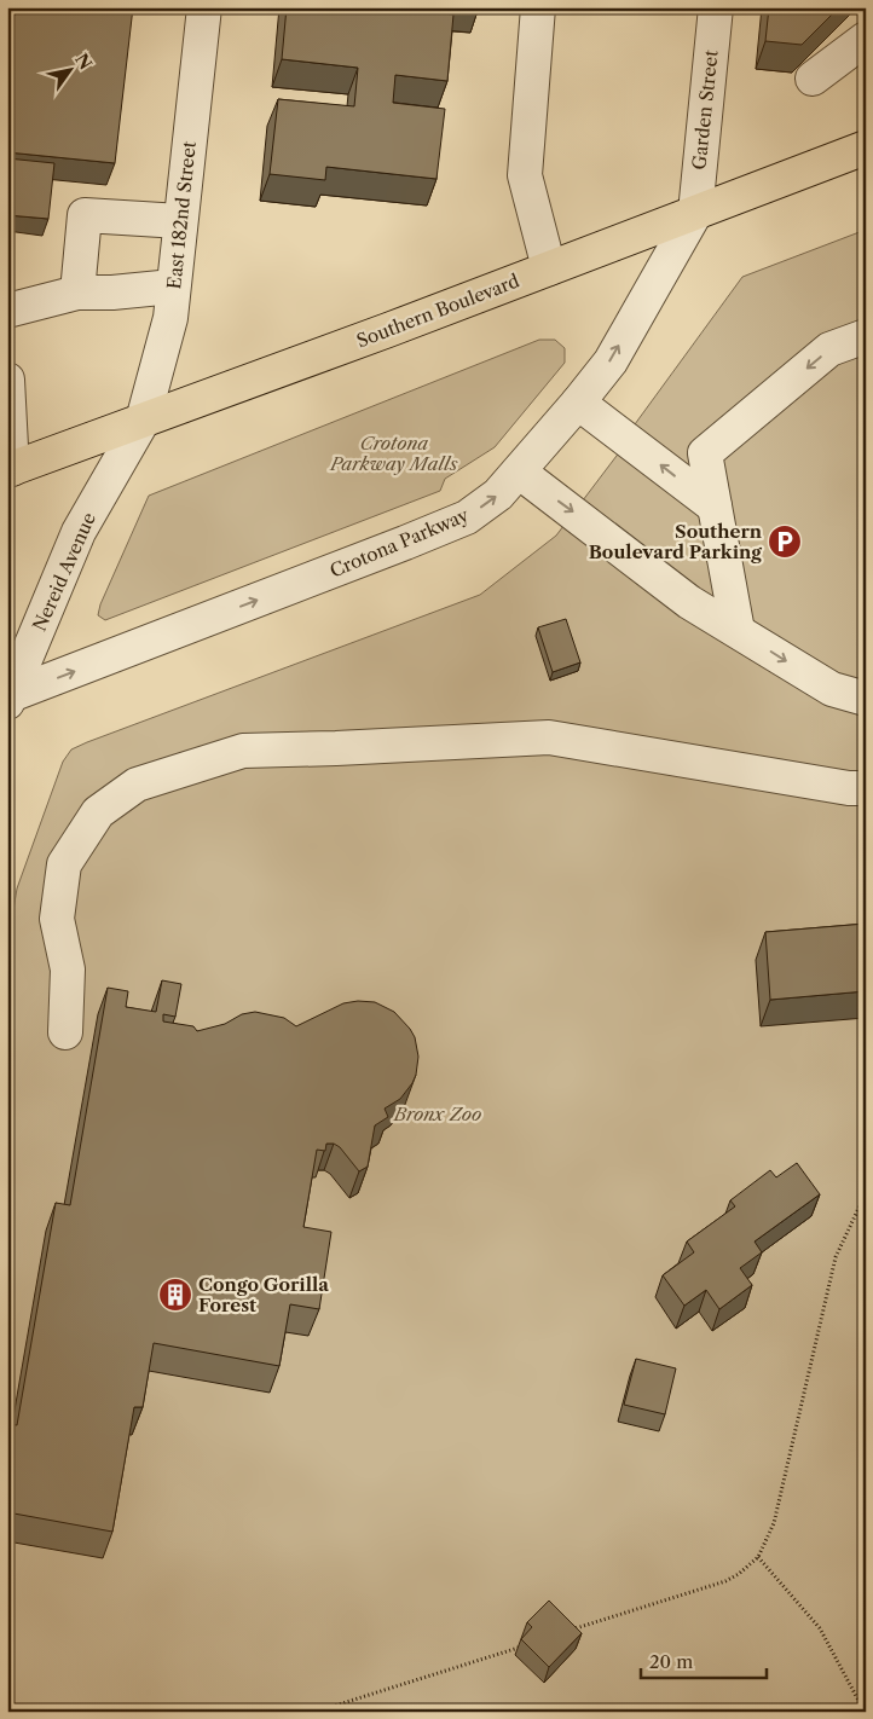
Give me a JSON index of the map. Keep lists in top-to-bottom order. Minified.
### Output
{"streets":{"main road":["Southern Boulevard"],"street":["Garden Street","East 182nd Street","Crotona Parkway","Nereid Avenue"]},"crossings":[["Garden Street","Southern Boulevard"],["Garden Street","Crotona Parkway"],["East 182nd Street","Southern Boulevard"],["East 182nd Street","Nereid Avenue"],["Southern Boulevard","Crotona Parkway"],["Southern Boulevard","Nereid Avenue"],["Crotona Parkway","Nereid Avenue"]],"one_way":["Crotona Parkway"],"parks":["Crotona Parkway Malls","Bronx Zoo"],"places":{"parking":["Southern Boulevard Parking"],"building":["Congo Gorilla Forest"]},"scale_bar":"20 m","north":"top right"}
